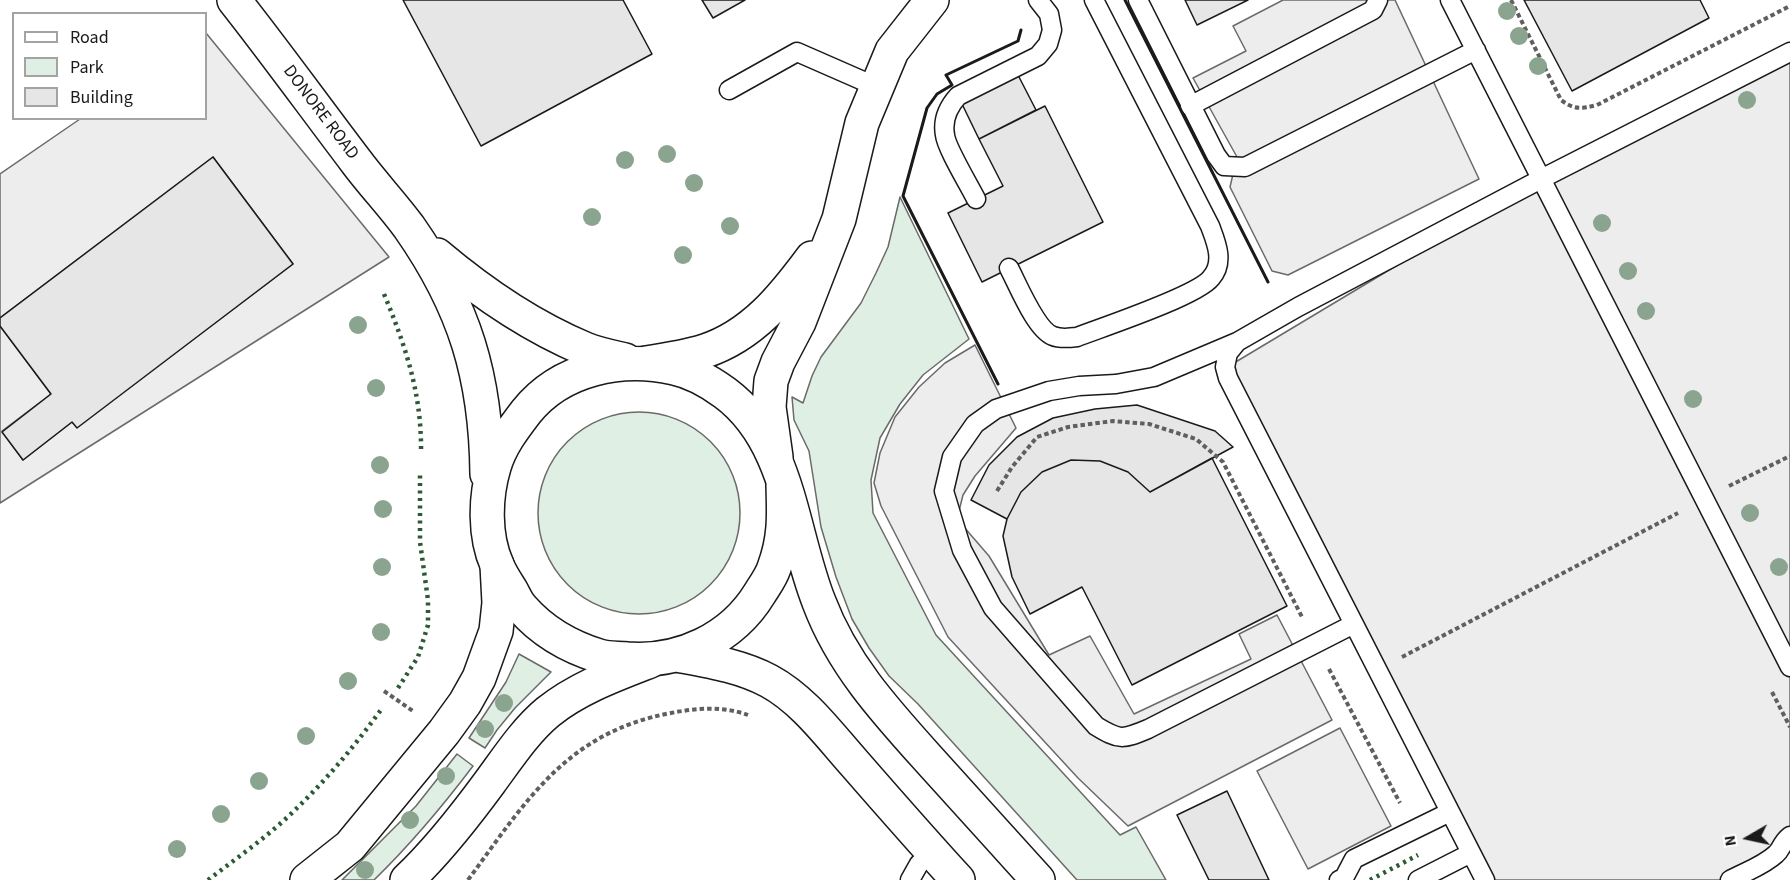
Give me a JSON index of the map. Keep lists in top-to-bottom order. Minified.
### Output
{"streets":{"street":["DONORE ROAD"]},"legend":["Road","Park","Building"],"north":"left"}
